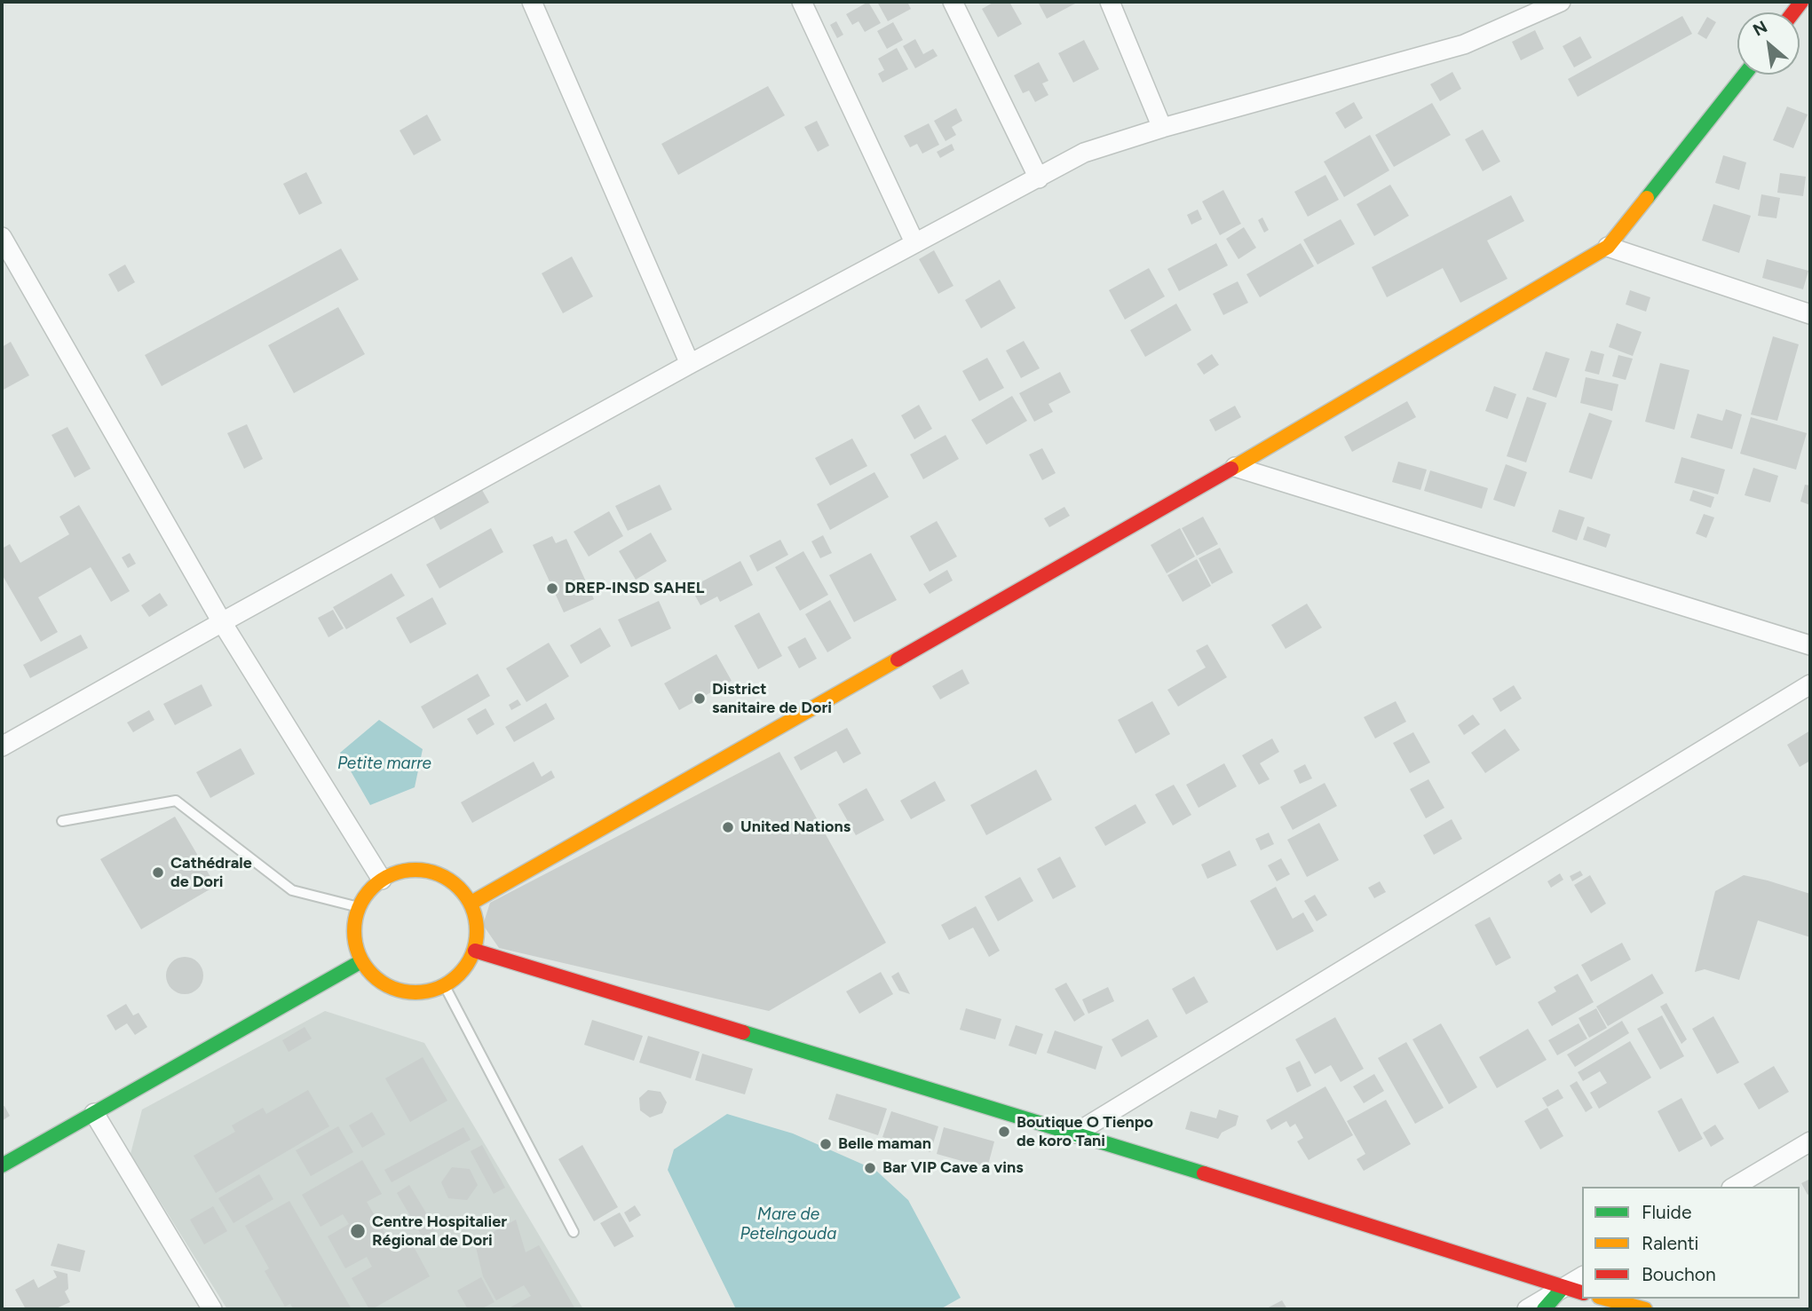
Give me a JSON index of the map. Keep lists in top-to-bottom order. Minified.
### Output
{"water":["Petite marre","Mare de Petelngouda"],"places":["DREP-INSD SAHEL","District sanitaire de Dori","United Nations","Cathédrale de Dori","Boutique O Tienpo de koro Tani","Belle maman","Bar VIP Cave a vins","Centre Hospitalier Régional de Dori"],"legend":["Fluide","Ralenti","Bouchon"],"north":"top left"}
